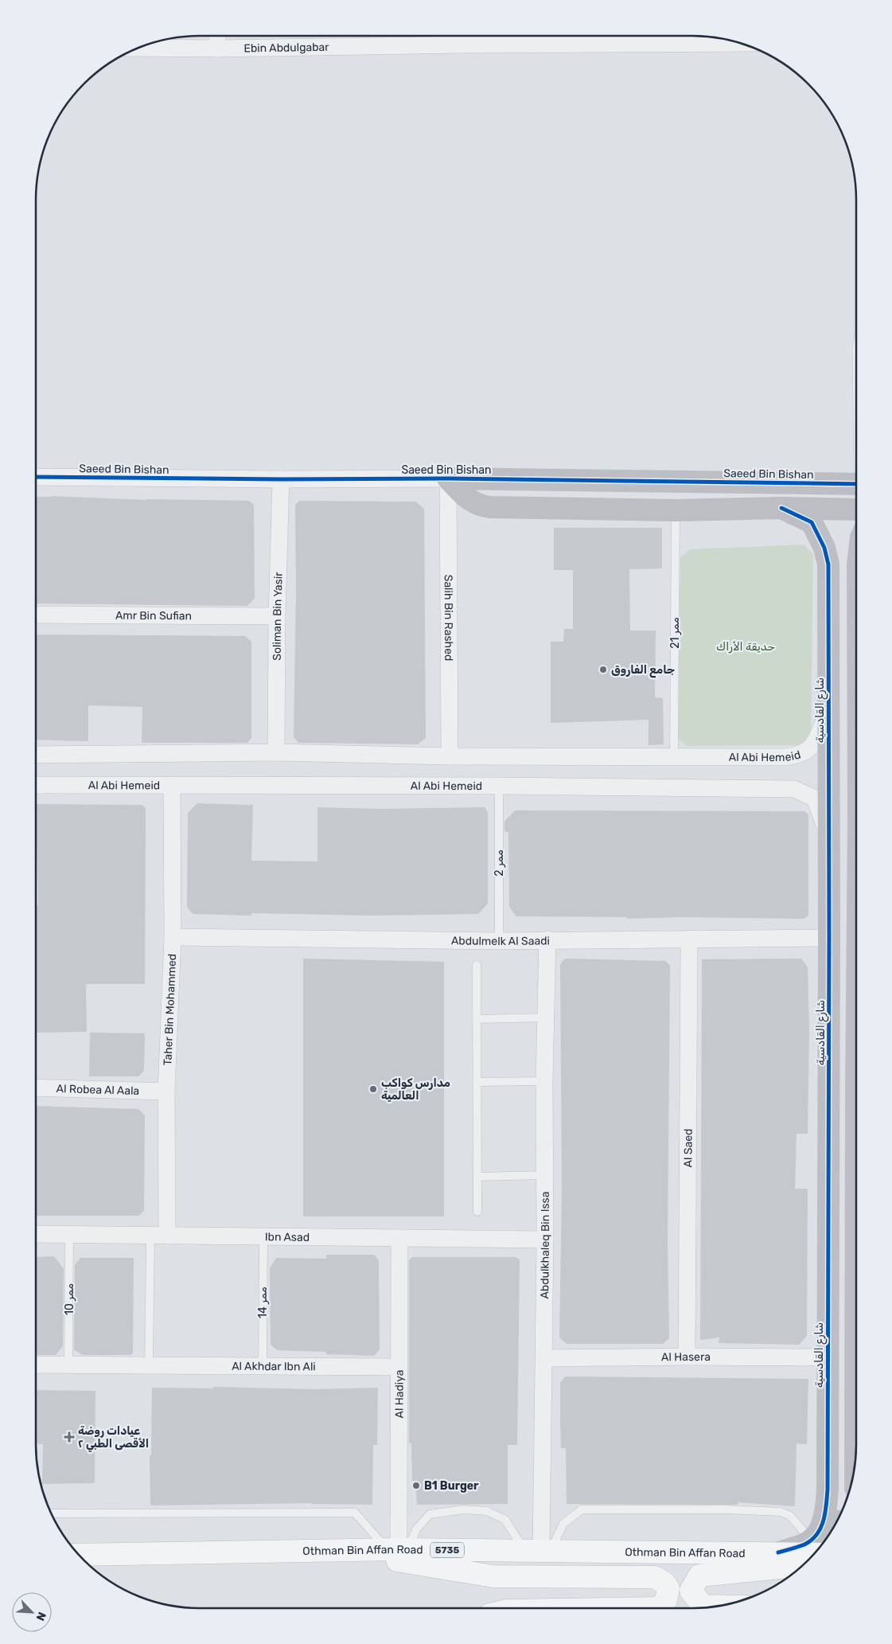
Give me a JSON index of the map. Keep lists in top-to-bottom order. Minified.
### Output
{"streets":{"main road":["Othman Bin Affan Road","5735"],"street":["Ebin Abdulgabar","Saeed Bin Bishan","Amr Bin Sufian","Soliman Bin Yasir","Salih Bin Rashed","شارع القادسية","Al Abi Hemeid","Abdulmelk Al Saadi","Taher Bin Mohammed","Al Robea Al Aala","Al Saed","Ibn Asad","Abdulkhaleq Bin Issa","Al Hasera","Al Akhdar Ibn Ali","Al Hadiya"],"lane":["ممر 21","ممر 2","ممر 10","ممر 14"]},"crossings":[["Saeed Bin Bishan","Soliman Bin Yasir"],["Saeed Bin Bishan","Salih Bin Rashed"],["Saeed Bin Bishan","ممر 21"],["Saeed Bin Bishan","شارع القادسية"],["Amr Bin Sufian","Soliman Bin Yasir"],["Soliman Bin Yasir","Al Abi Hemeid"],["Salih Bin Rashed","Al Abi Hemeid"],["ممر 21","Al Abi Hemeid"],["شارع القادسية","Al Abi Hemeid"],["شارع القادسية","Abdulmelk Al Saadi"],["شارع القادسية","Al Hasera"],["شارع القادسية","Othman Bin Affan Road"],["Al Abi Hemeid","ممر 2"],["Al Abi Hemeid","Taher Bin Mohammed"],["ممر 2","Abdulmelk Al Saadi"],["Abdulmelk Al Saadi","Taher Bin Mohammed"],["Abdulmelk Al Saadi","Al Saed"],["Abdulmelk Al Saadi","Abdulkhaleq Bin Issa"],["Taher Bin Mohammed","Al Robea Al Aala"],["Taher Bin Mohammed","Ibn Asad"],["Al Saed","Al Hasera"],["Ibn Asad","Abdulkhaleq Bin Issa"],["Ibn Asad","ممر 10"],["Ibn Asad","ممر 14"],["Ibn Asad","Al Hadiya"],["Abdulkhaleq Bin Issa","Al Hasera"],["Abdulkhaleq Bin Issa","Othman Bin Affan Road"],["ممر 10","Al Akhdar Ibn Ali"],["ممر 14","Al Akhdar Ibn Ali"],["Al Akhdar Ibn Ali","Al Hadiya"],["Al Hadiya","Othman Bin Affan Road"]],"parks":["حديقة الأراك"],"places":{"other":["جامع الفاروق","مدارس كواكب العالمية","B1 Burger"],"health":["عيادات روضة الأقصى الطبي ٢"]},"north":"bottom right"}
